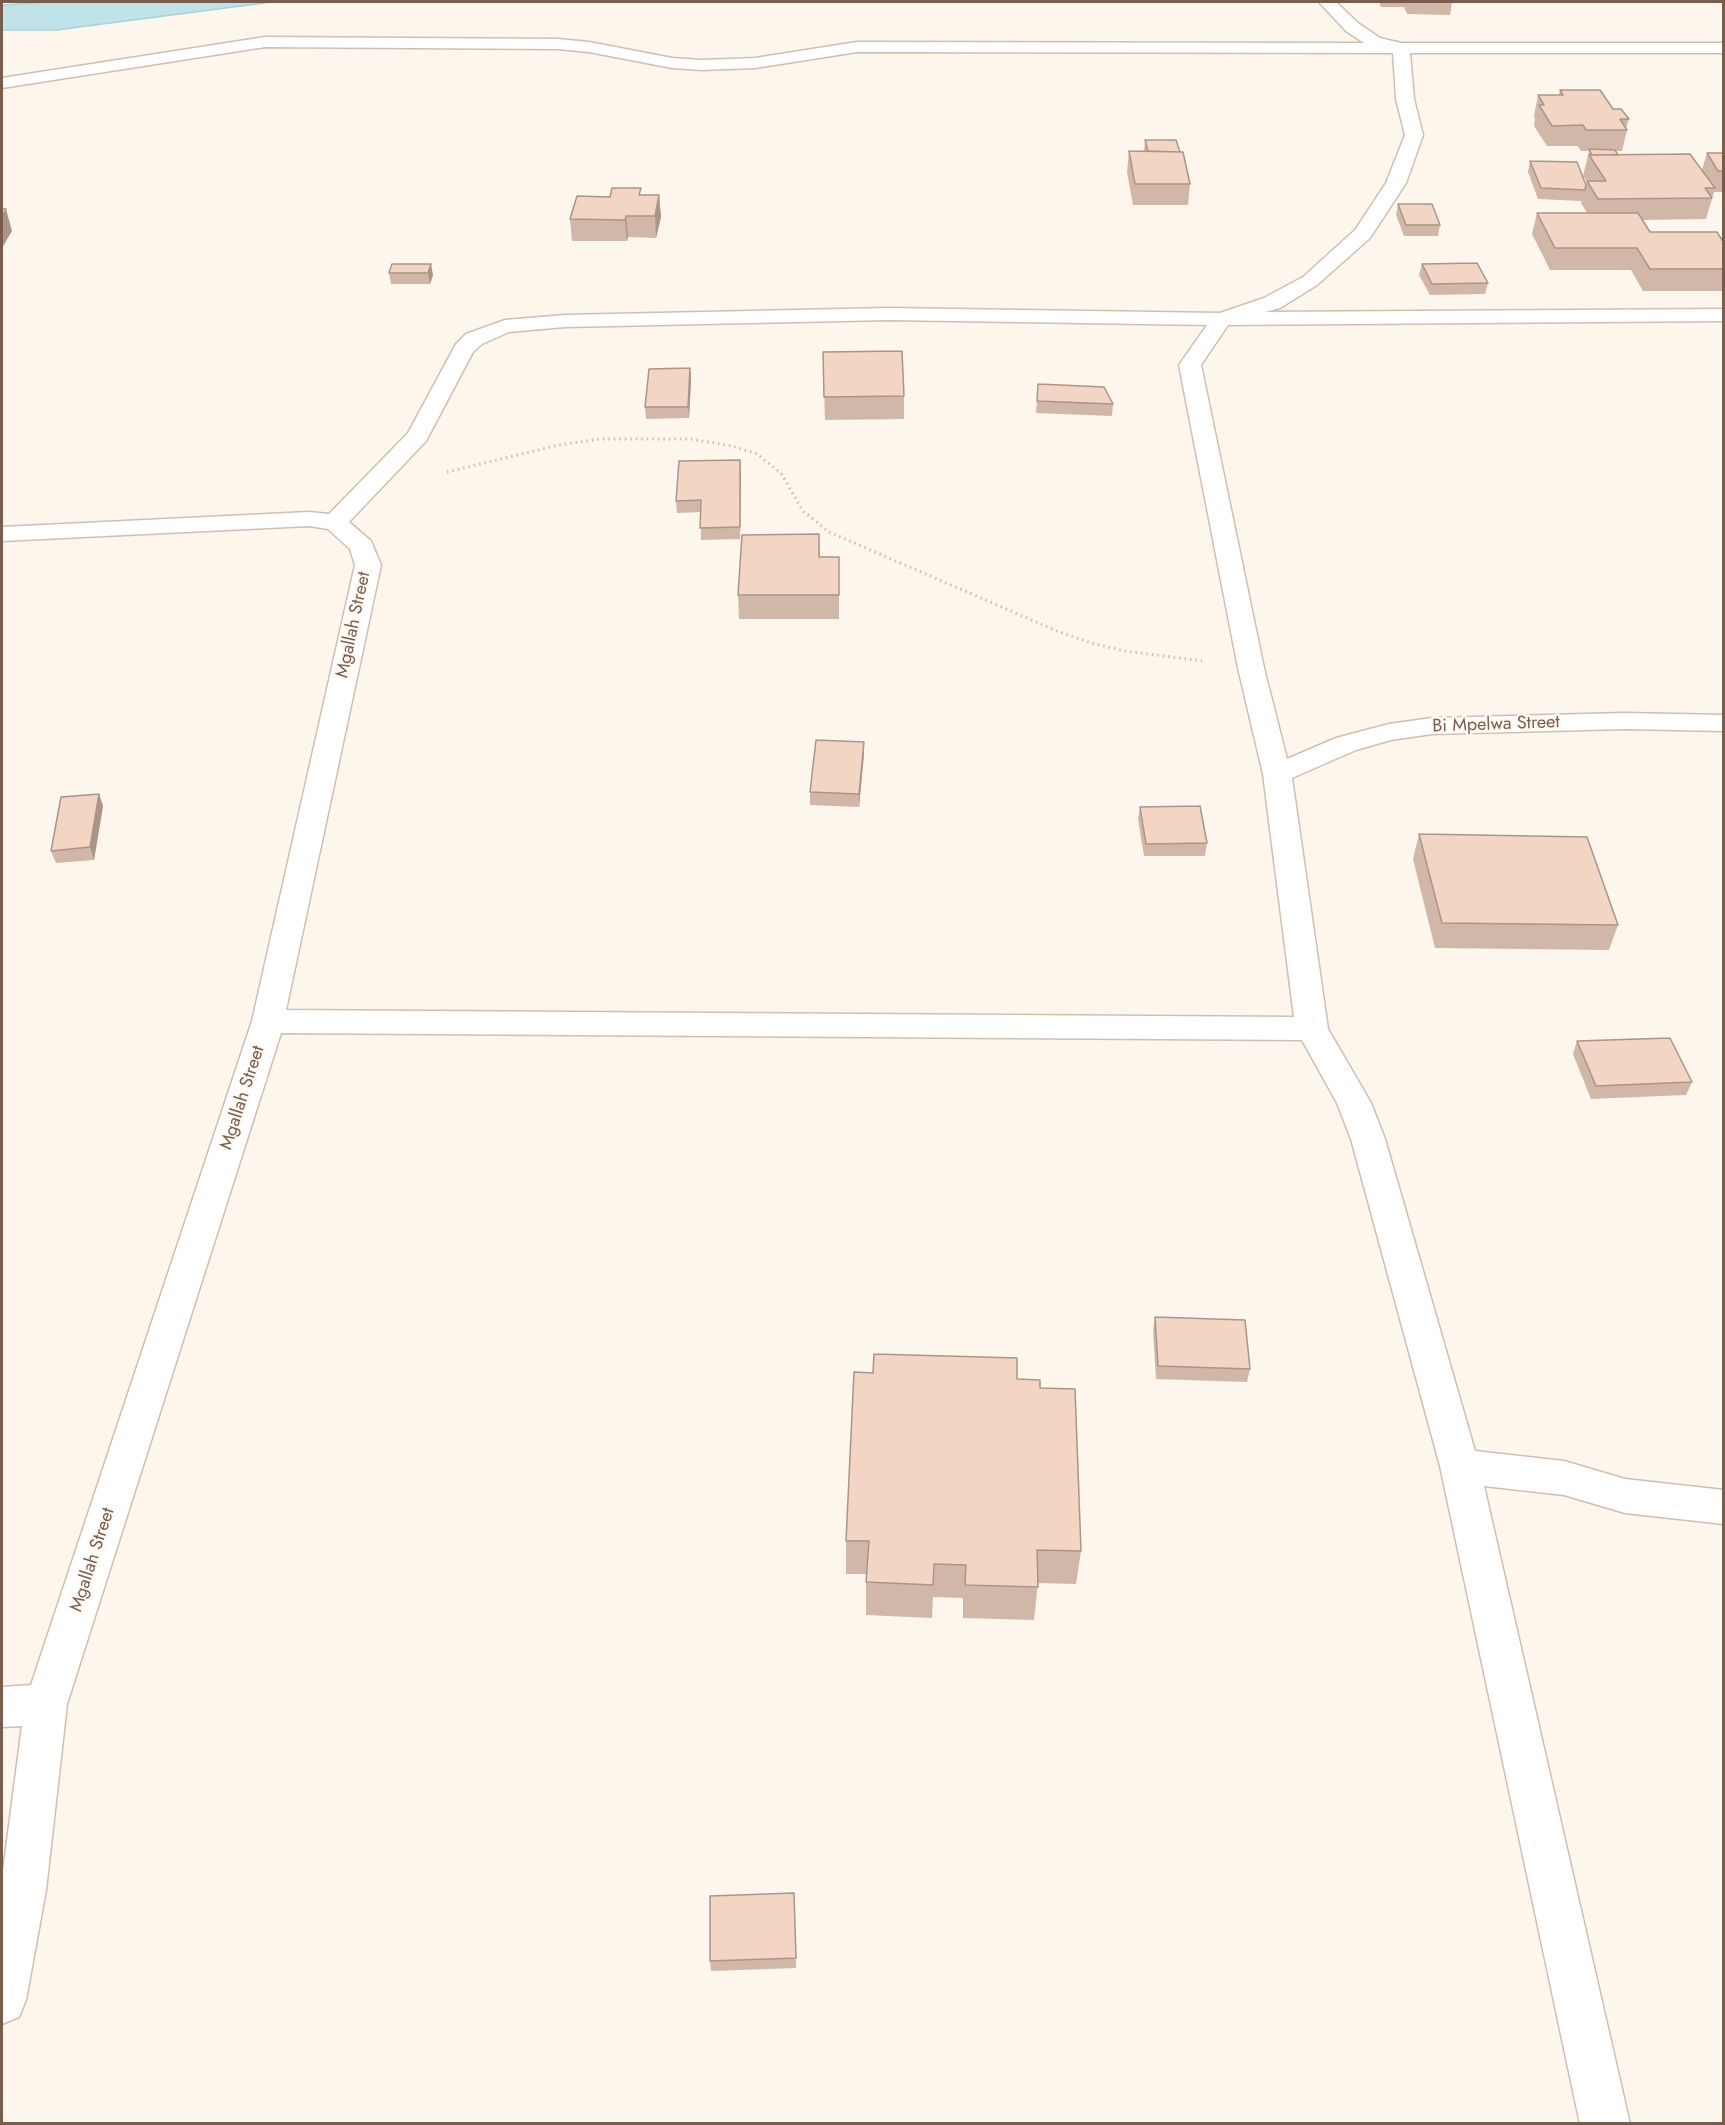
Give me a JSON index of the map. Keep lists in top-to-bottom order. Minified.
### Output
{"streets":{"street":["Mgallah Street","Bi Mpelwa Street"]}}
